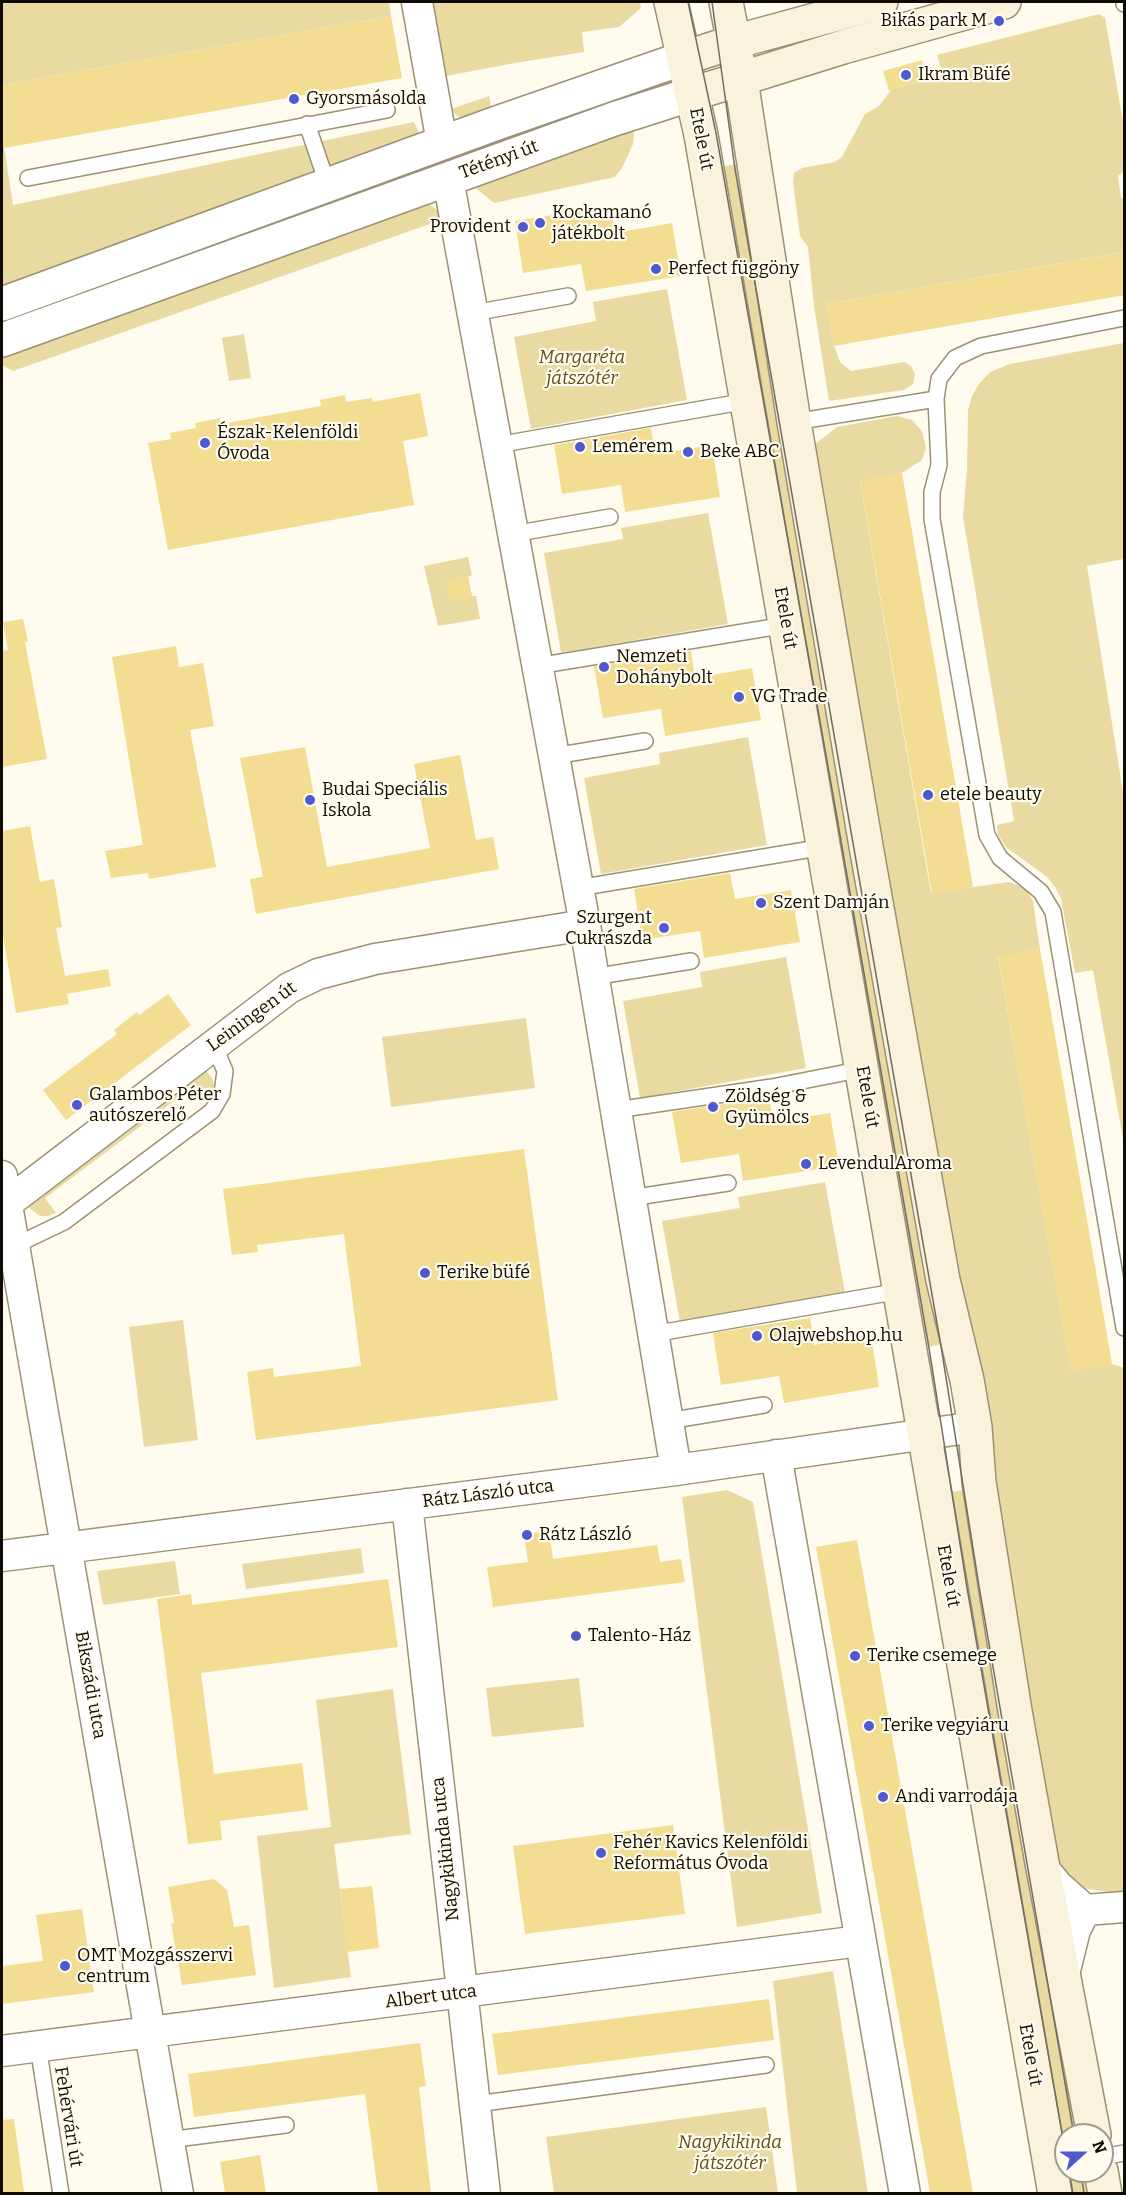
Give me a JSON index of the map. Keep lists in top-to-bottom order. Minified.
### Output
{"streets":{"main road":["Etele út","Tétényi út"],"street":["Leiningen út","Rátz László utca","Bikszádi utca","Nagykikinda utca","Albert utca"],"lane":["Fehérvári út"]},"crossings":[["Etele út","Tétényi út"],["Etele út","Rátz László utca"],["Leiningen út","Bikszádi utca"],["Rátz László utca","Bikszádi utca"],["Rátz László utca","Nagykikinda utca"],["Bikszádi utca","Albert utca"],["Nagykikinda utca","Albert utca"],["Albert utca","Fehérvári út"]],"parks":["Margaréta játszótér","Nagykikinda játszótér"],"places":["Bikás park M","Ikram Büfé","Gyorsmásolda","Kockamanó játékbolt","Provident","Perfect függöny","Észak-Kelenföldi Óvoda","Lemérem","Beke ABC","Nemzeti Dohánybolt","VG Trade","etele beauty","Budai Speciális Iskola","Szent Damján","Szurgent Cukrászda","Galambos Péter autószerelő","Zöldség & Gyümölcs","LevendulAroma","Terike büfé","Olajwebshop.hu","Rátz László","Talento-Ház","Terike csemege","Terike vegyiáru","Andi varrodája","Fehér Kavics Kelenföldi Református Óvoda","OMT Mozgásszervi centrum"],"north":"right"}
